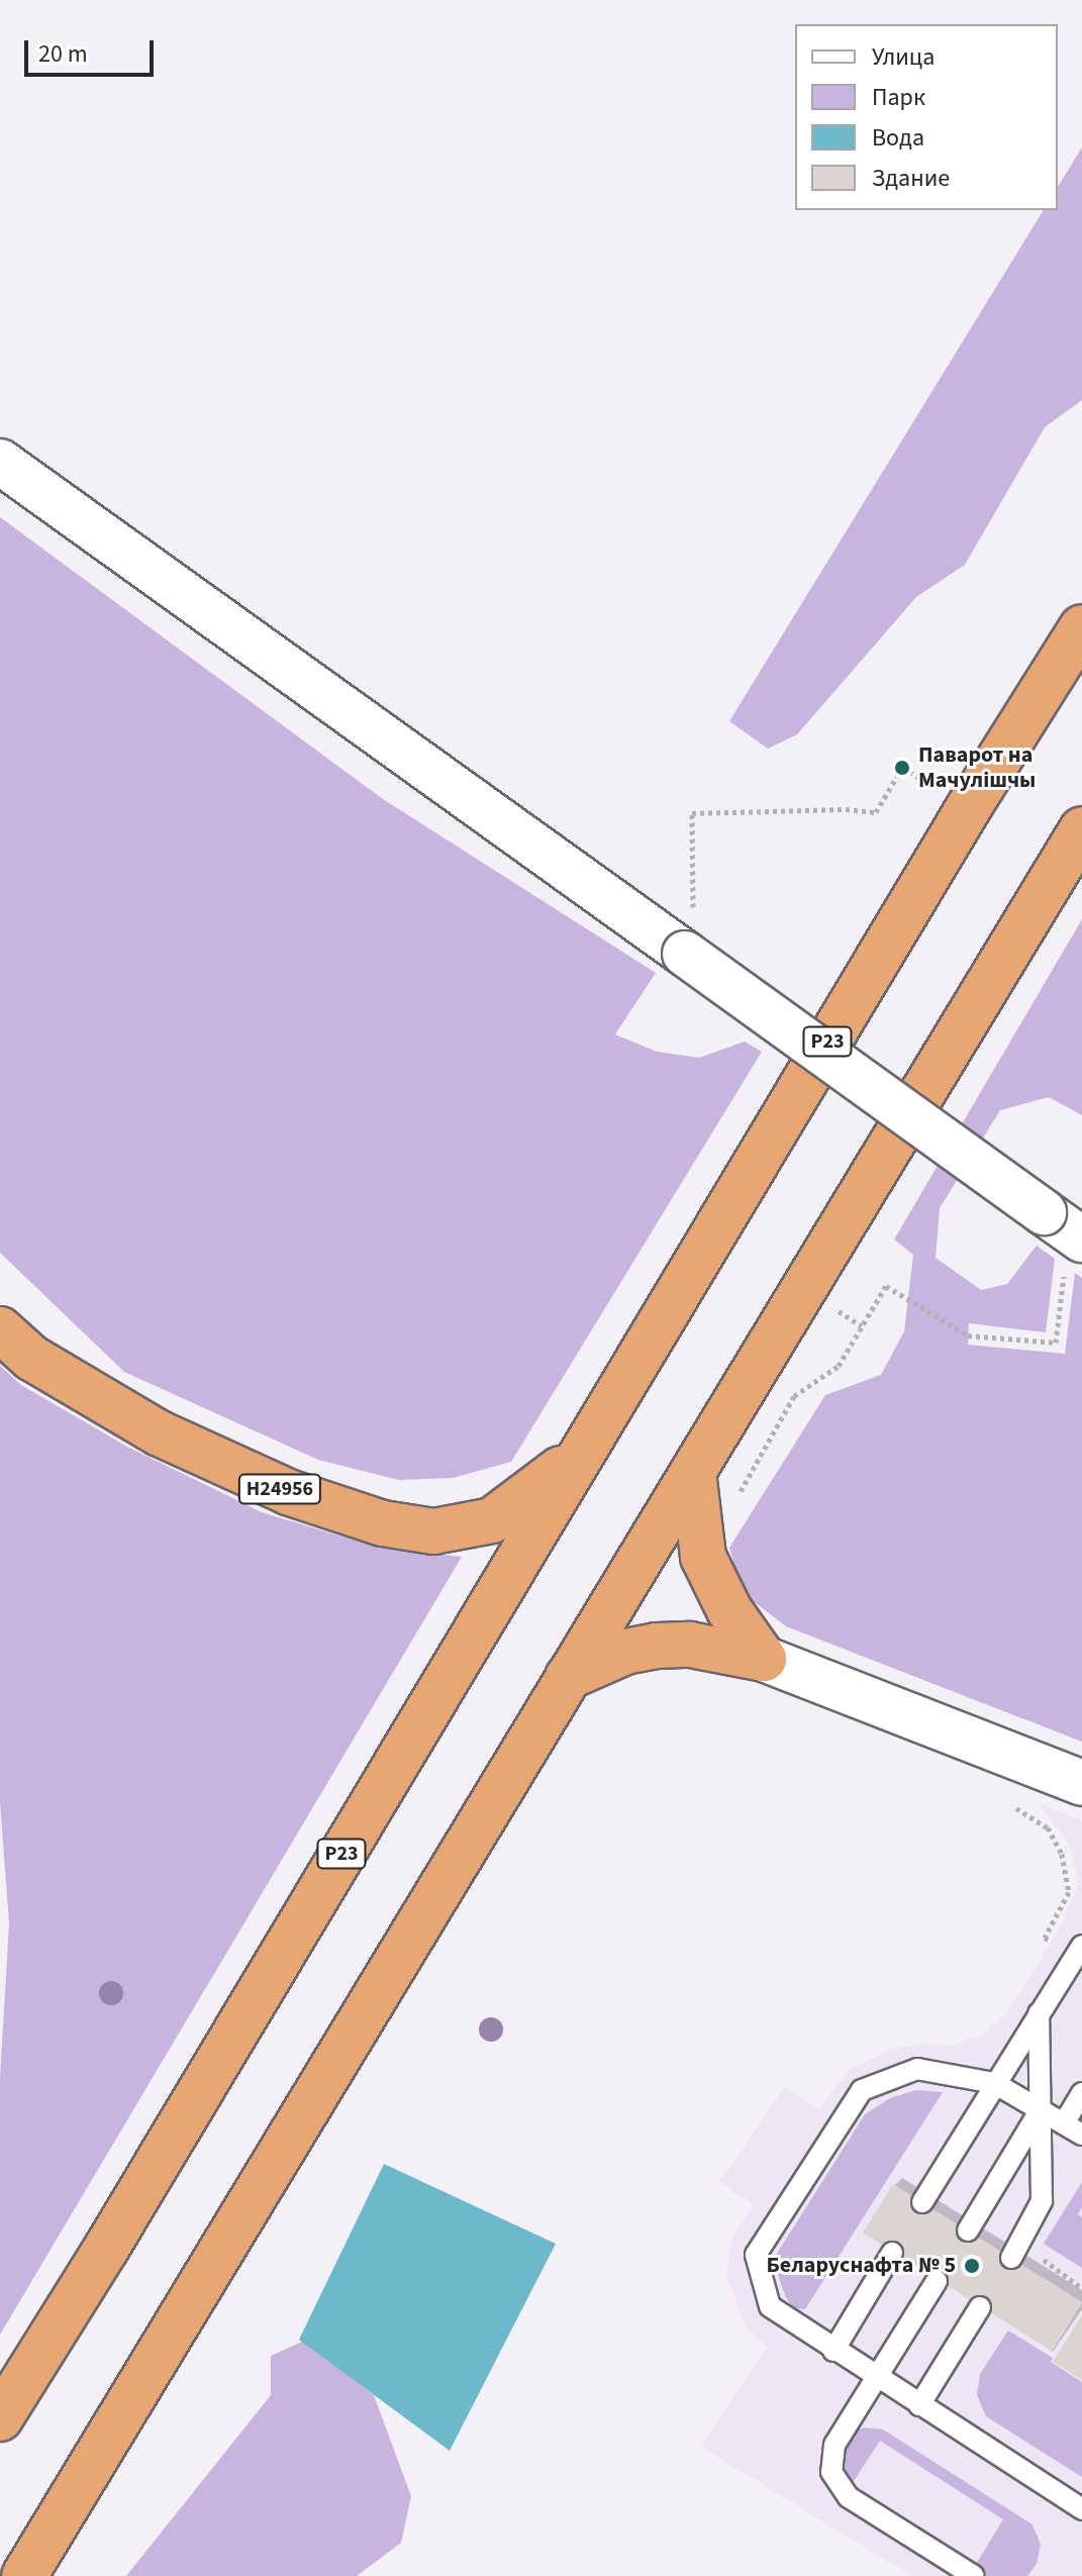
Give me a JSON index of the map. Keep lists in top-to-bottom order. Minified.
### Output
{"streets":{"highway":["Р23","Н24956"]},"crossings":[["Р23","Н24956"]],"places":["Паварот на Мачулішчы","Беларуснафта № 5"],"legend":["Улица","Парк","Вода","Здание"],"scale_bar":"20 m"}
